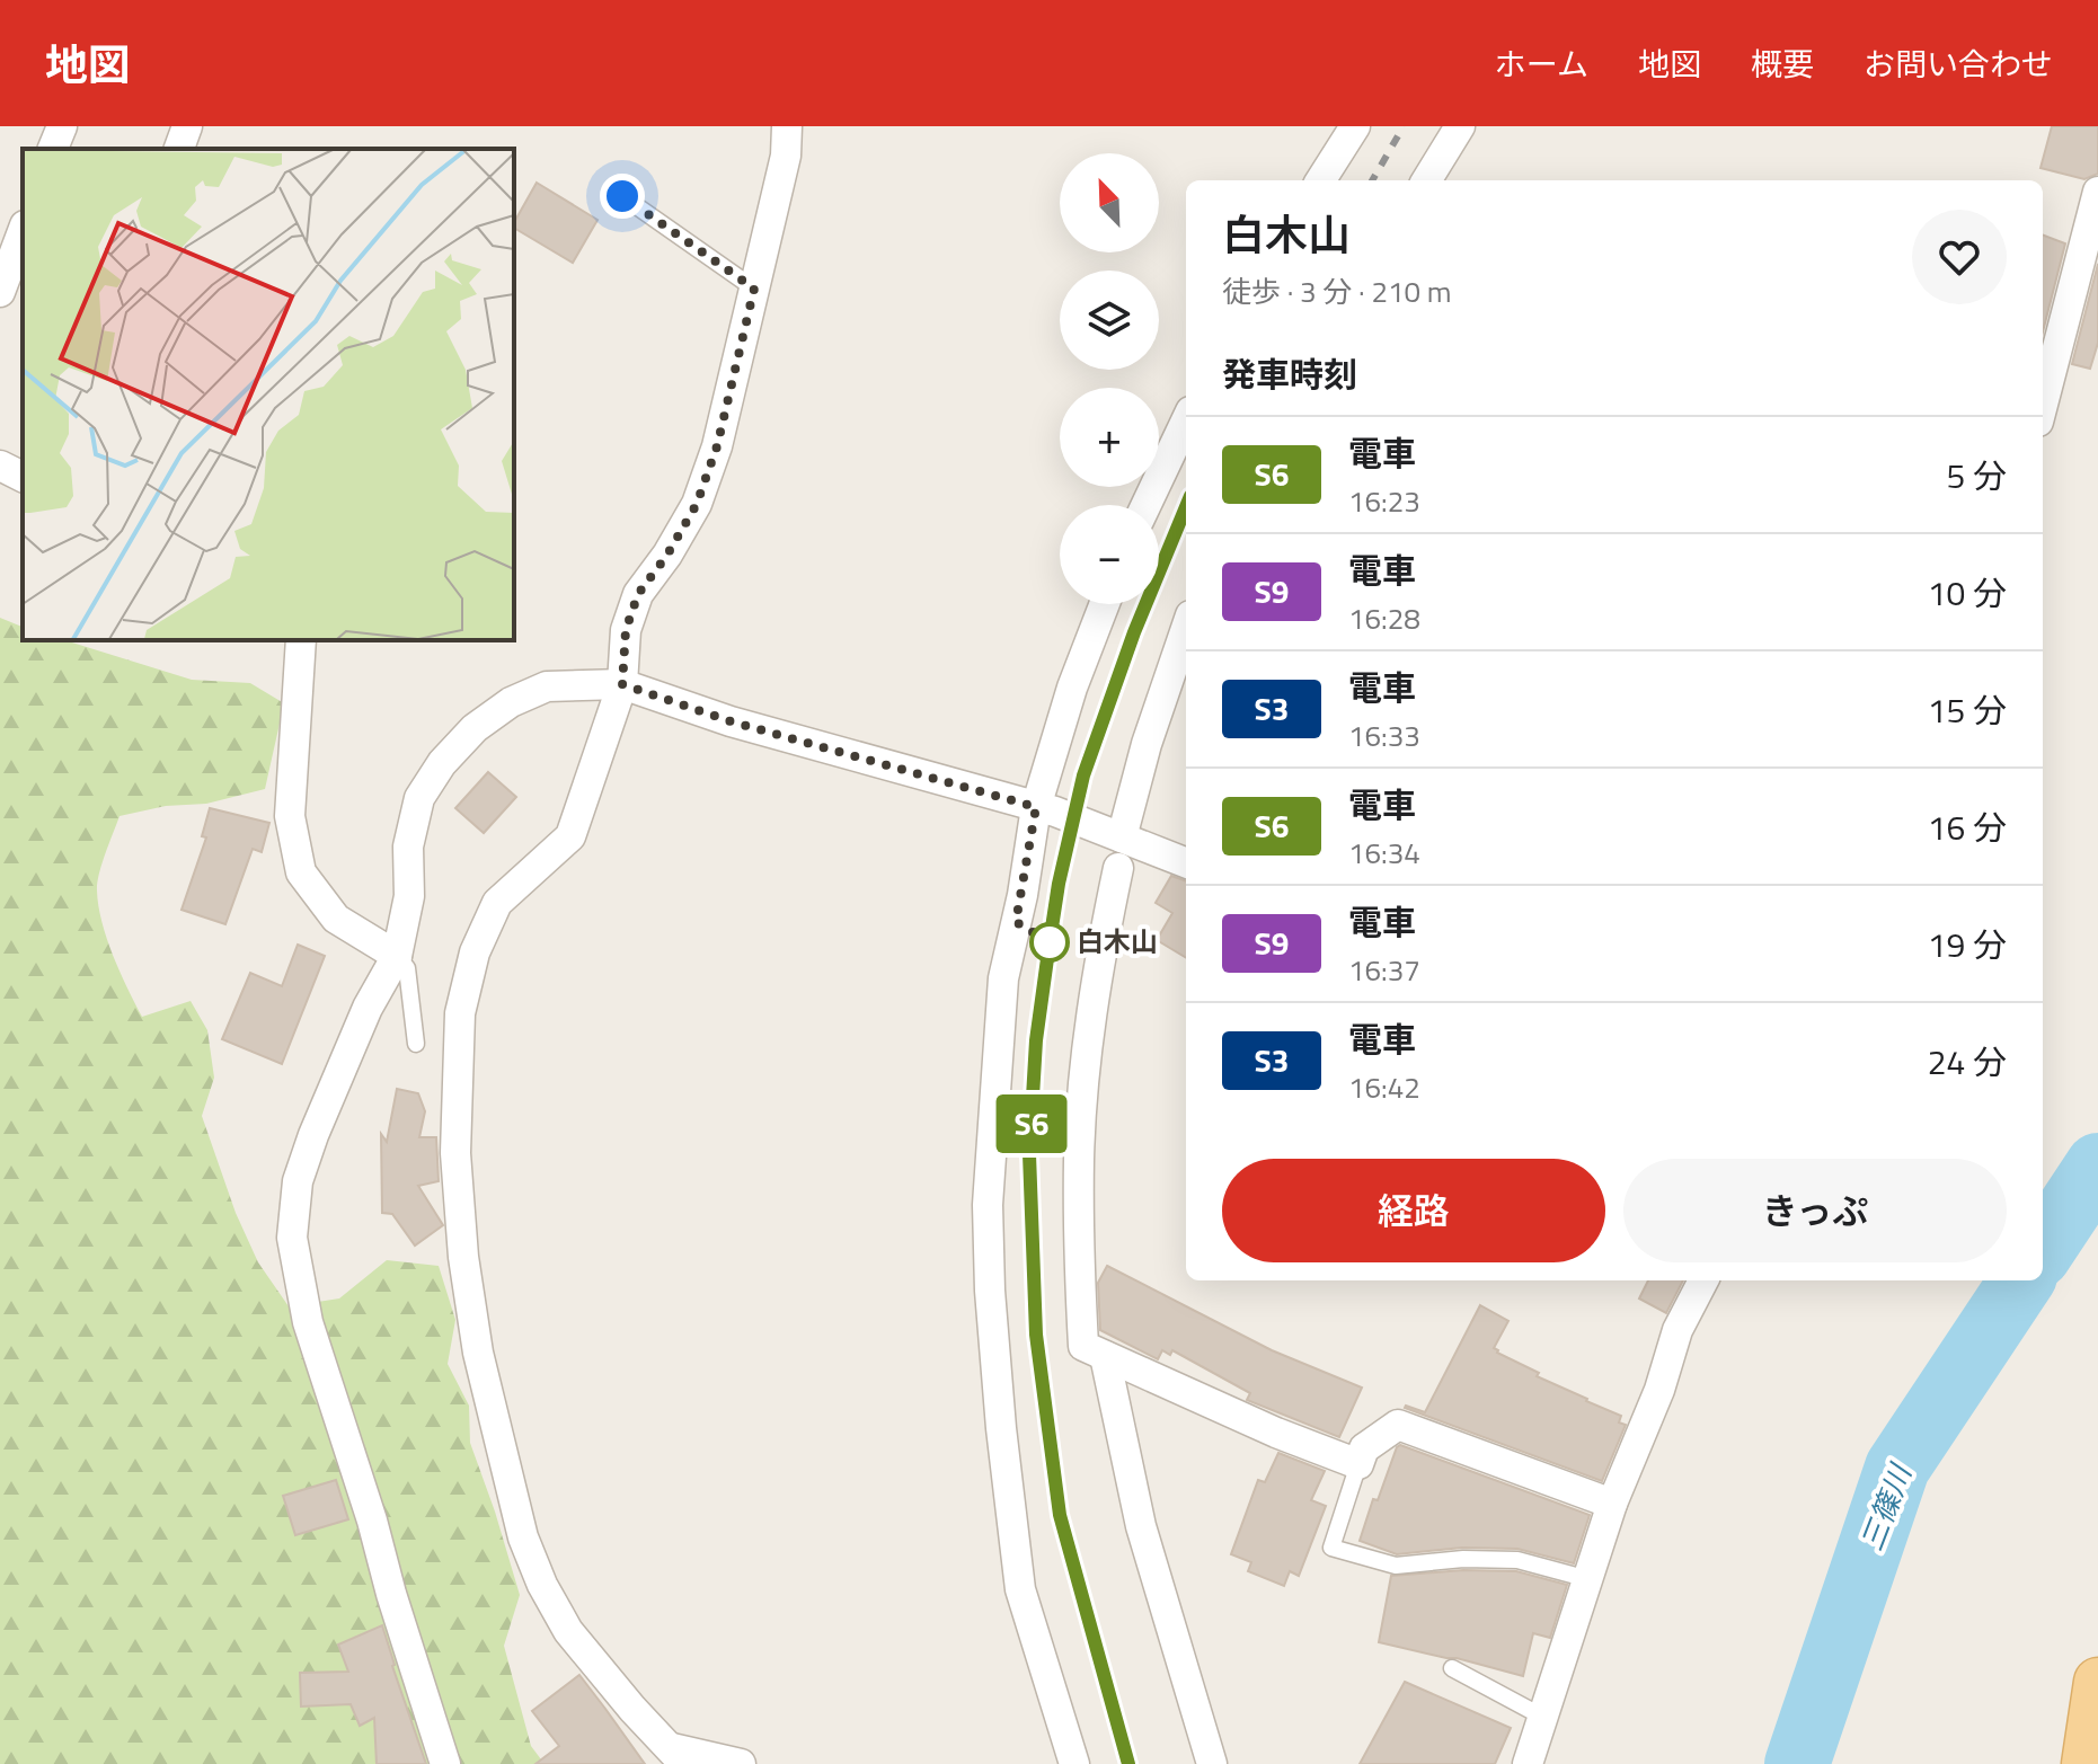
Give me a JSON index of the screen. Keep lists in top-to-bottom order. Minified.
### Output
{"water":["三篠川"],"places":["白木山"],"north":"top left","page":{"header":"地図","nav":["ホーム","地図","概要","お問い合わせ"],"on_map":"S6","map_buttons":["+","−"],"heading":[["白木山","徒歩 · 3 分 · 210 m"],"発車時刻"],"list":[{"mark":"S6","name":"電車","note":"16:23","value":"5 分"},{"mark":"S9","name":"電車","note":"16:28","value":"10 分"},{"mark":"S3","name":"電車","note":"16:33","value":"15 分"},{"mark":"S6","name":"電車","note":"16:34","value":"16 分"},{"mark":"S9","name":"電車","note":"16:37","value":"19 分"},{"mark":"S3","name":"電車","note":"16:42","value":"24 分"}],"buttons":["経路","きっぷ"]}}
